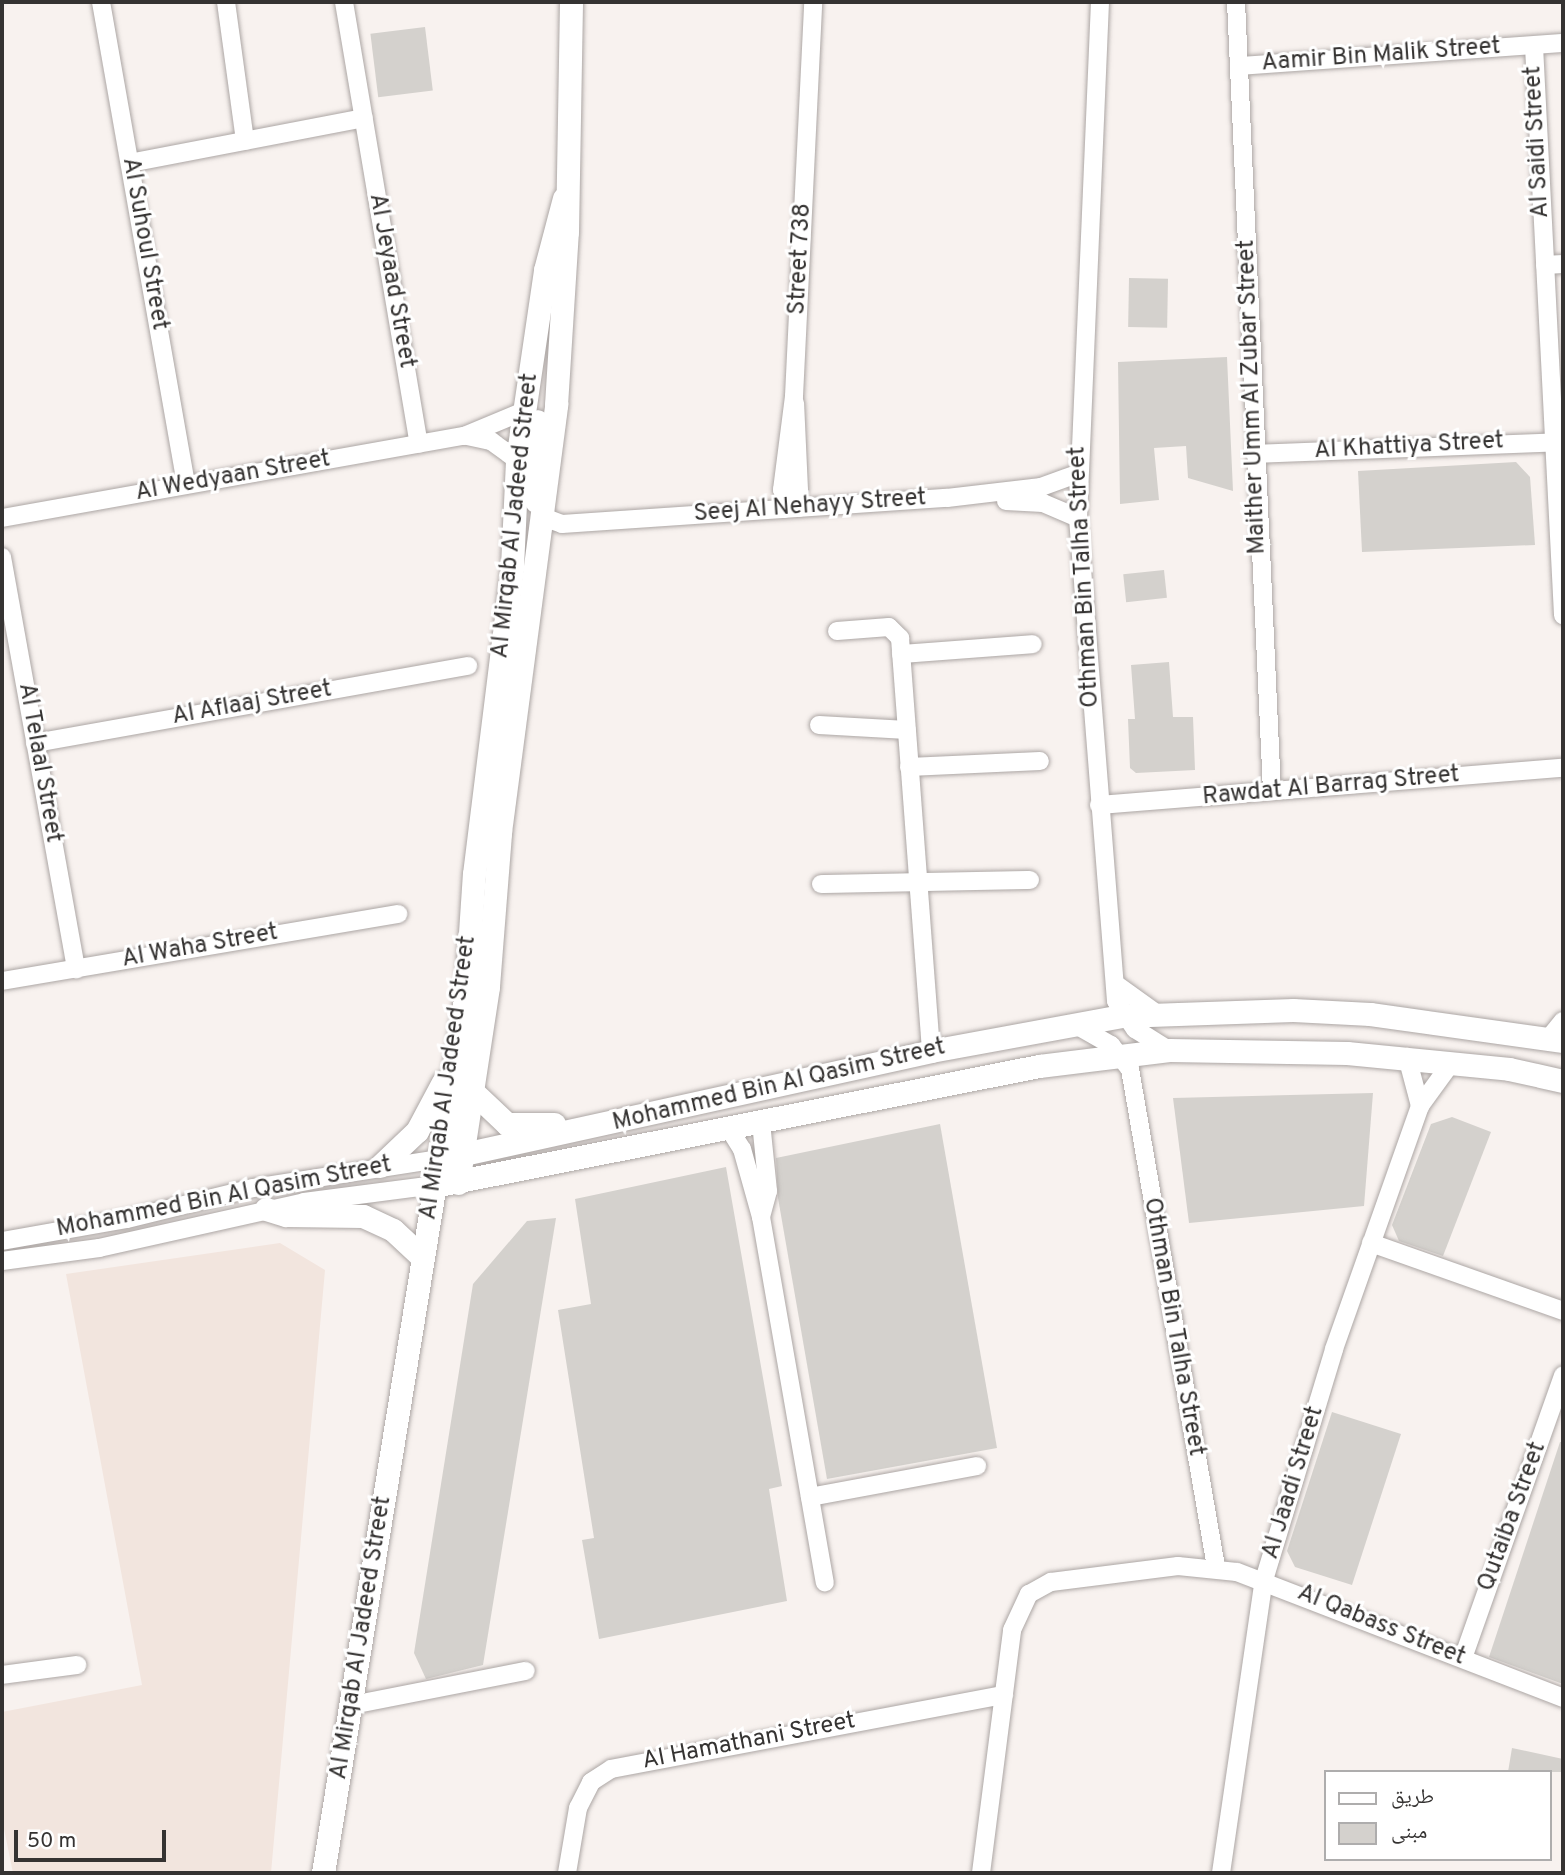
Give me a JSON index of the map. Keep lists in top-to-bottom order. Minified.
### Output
{"streets":{"street":["Aamir Bin Malik Street","Al Saidi Street","Al Suhoul Street","Street 738","Al Jeyaad Street","Maither Umm Al Zubar Street","Al Khattiya Street","Al Wedyaan Street","Seej Al Nehayy Street","Al Mirqab Al Jadeed Street","Othman Bin Talha Street","Al Aflaaj Street","Al Telaal Street","Rawdat Al Barrag Street","Al Waha Street","Mohammed Bin Al Qasim Street","Al Jaadi Street","Qutaiba Street","Al Qabass Street","Al Hamathani Street"]},"crossings":[["Aamir Bin Malik Street","Al Saidi Street"],["Aamir Bin Malik Street","Maither Umm Al Zubar Street"],["Al Saidi Street","Al Khattiya Street"],["Al Suhoul Street","Al Wedyaan Street"],["Street 738","Seej Al Nehayy Street"],["Al Jeyaad Street","Al Wedyaan Street"],["Maither Umm Al Zubar Street","Al Khattiya Street"],["Maither Umm Al Zubar Street","Rawdat Al Barrag Street"],["Al Wedyaan Street","Al Mirqab Al Jadeed Street"],["Seej Al Nehayy Street","Al Mirqab Al Jadeed Street"],["Seej Al Nehayy Street","Othman Bin Talha Street"],["Al Mirqab Al Jadeed Street","Mohammed Bin Al Qasim Street"],["Othman Bin Talha Street","Rawdat Al Barrag Street"],["Othman Bin Talha Street","Mohammed Bin Al Qasim Street"],["Othman Bin Talha Street","Al Qabass Street"],["Al Aflaaj Street","Al Telaal Street"],["Al Telaal Street","Al Waha Street"],["Mohammed Bin Al Qasim Street","Al Jaadi Street"],["Al Jaadi Street","Al Qabass Street"],["Qutaiba Street","Al Qabass Street"],["Al Qabass Street","Al Hamathani Street"]],"legend":["طريق","مبنى"],"scale_bar":"50 m"}
